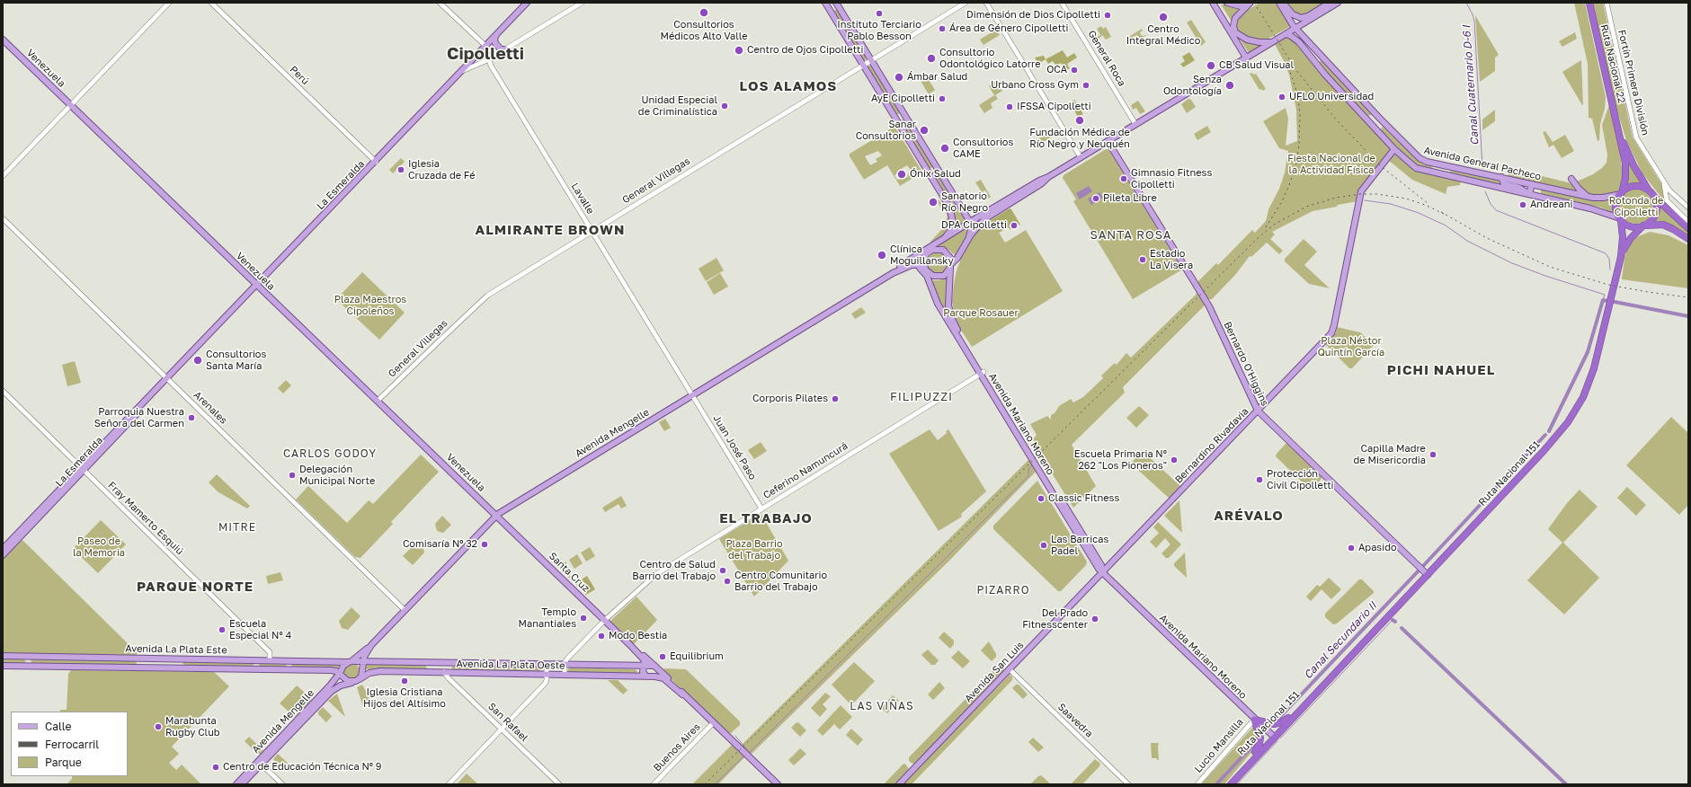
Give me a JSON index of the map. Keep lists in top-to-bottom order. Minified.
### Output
{"streets":{"highway":["Ruta Nacional 22","Ruta Nacional 151"],"main road":["Venezuela","Avenida General Pacheco","La Esmeralda","Bernardo O'Higgins","Avenida Mariano Moreno","Avenida Mengelle","Bernardino Rivadavia","Santa Cruz","Avenida La Plata Este","Avenida La Plata Oeste","Avenida San Luis"],"street":["General Roca","Perú","Fortín Primera División","General Villegas","Lavalle","Arenales","Juan José Paso","Ceferino Namuncurá","Fray Mamerto Esquiú","Saavedra","San Rafael","Lucio Mansilla","Buenos Aires"]},"crossings":[["General Roca","Avenida Mengelle"],["Ruta Nacional 22","Avenida General Pacheco"],["Ruta Nacional 22","Ruta Nacional 151"],["Venezuela","General Villegas"],["Venezuela","La Esmeralda"],["Venezuela","Avenida Mengelle"],["Venezuela","Santa Cruz"],["Perú","La Esmeralda"],["Avenida General Pacheco","Avenida Mengelle"],["Avenida General Pacheco","Bernardino Rivadavia"],["Avenida General Pacheco","Ruta Nacional 151"],["General Villegas","Lavalle"],["La Esmeralda","Lavalle"],["La Esmeralda","Arenales"],["La Esmeralda","Fray Mamerto Esquiú"],["Lavalle","Avenida Mengelle"],["Lavalle","Juan José Paso"],["Bernardo O'Higgins","Avenida Mengelle"],["Bernardo O'Higgins","Bernardino Rivadavia"],["Bernardo O'Higgins","Ruta Nacional 151"],["Arenales","Avenida Mengelle"],["Avenida Mariano Moreno","Avenida Mengelle"],["Avenida Mariano Moreno","Bernardino Rivadavia"],["Avenida Mariano Moreno","Ceferino Namuncurá"],["Avenida Mariano Moreno","Ruta Nacional 151"],["Avenida Mariano Moreno","Avenida San Luis"],["Avenida Mariano Moreno","Lucio Mansilla"],["Avenida Mengelle","Juan José Paso"],["Avenida Mengelle","Santa Cruz"],["Avenida Mengelle","Avenida La Plata Este"],["Avenida Mengelle","Avenida La Plata Oeste"],["Bernardino Rivadavia","Avenida San Luis"],["Juan José Paso","Ceferino Namuncurá"],["Ceferino Namuncurá","Santa Cruz"],["Ceferino Namuncurá","Avenida La Plata Oeste"],["Fray Mamerto Esquiú","Avenida La Plata Este"],["Santa Cruz","Avenida La Plata Oeste"],["Santa Cruz","Buenos Aires"],["Avenida La Plata Este","Avenida La Plata Oeste"],["Avenida La Plata Oeste","San Rafael"],["Avenida San Luis","Saavedra"]],"districts":["Cipolletti","LOS ALAMOS","ALMIRANTE BROWN","SANTA ROSA","PICHI NAHUEL","FILIPUZZI","CARLOS GODOY","ARÉVALO","EL TRABAJO","MITRE","PARQUE NORTE","PIZARRO","LAS VIÑAS"],"water":["Canal Cuaternario D-6 I","Canal Secundario II"],"parks":["Fiesta Nacional de la Actividad Física","Rotonda de Cipolletti","Plaza Maestros Cipoleños","Parque Rosauer","Plaza Néstor Quintín García","Paseo de la Memoria","Plaza Barrio del Trabajo"],"places":["Consultorios Médicos Alto Valle","Instituto Terciario Pablo Besson","Dimensión de Dios Cipolletti","Centro Integral Médico","Área de Género Cipolletti","Centro de Ojos Cipolletti","Consultorio Odontológico Latorre","CB Salud Visual","OCA","Ámbar Salud","Urbano Cross Gym","Senza Odontología","UFLO Universidad","AyE Cipolletti","Unidad Especial de Criminalística","IFSSA Cipolletti","Fundación Médica de Río Negro y Neuquén","Sanar Consultorios","Consultorios CAME","Iglesia Cruzada de Fé","Ónix Salud","Gimnasio Fitness Cipolletti","Pileta Libre","Sanatorio Río Negro","Andreani","DPA Cipolletti","Clínica Moguillansky","Estadio La Visera","Consultorios Santa María","Corporis Pilates","Parroquia Nuestra Señora del Carmen","Capilla Madre de Misericordia","Escuela Primaria N° 262 \"Los Pioneros\"","Delegación Municipal Norte","Protección Civil Cipolletti","Classic Fitness","Comisaría Nº 32","Las Barricas Padel","Apasido","Centro de Salud Barrio del Trabajo","Centro Comunitario Barrio del Trabajo","Templo Manantiales","Del Prado Fitnesscenter","Escuela Especial N° 4","Modo Bestia","Equilibrium","Iglesia Cristiana Hijos del Altísimo","Marabunta Rugby Club","Centro de Educación Técnica Nº 9"],"legend":["Calle","Ferrocarril","Parque"]}
